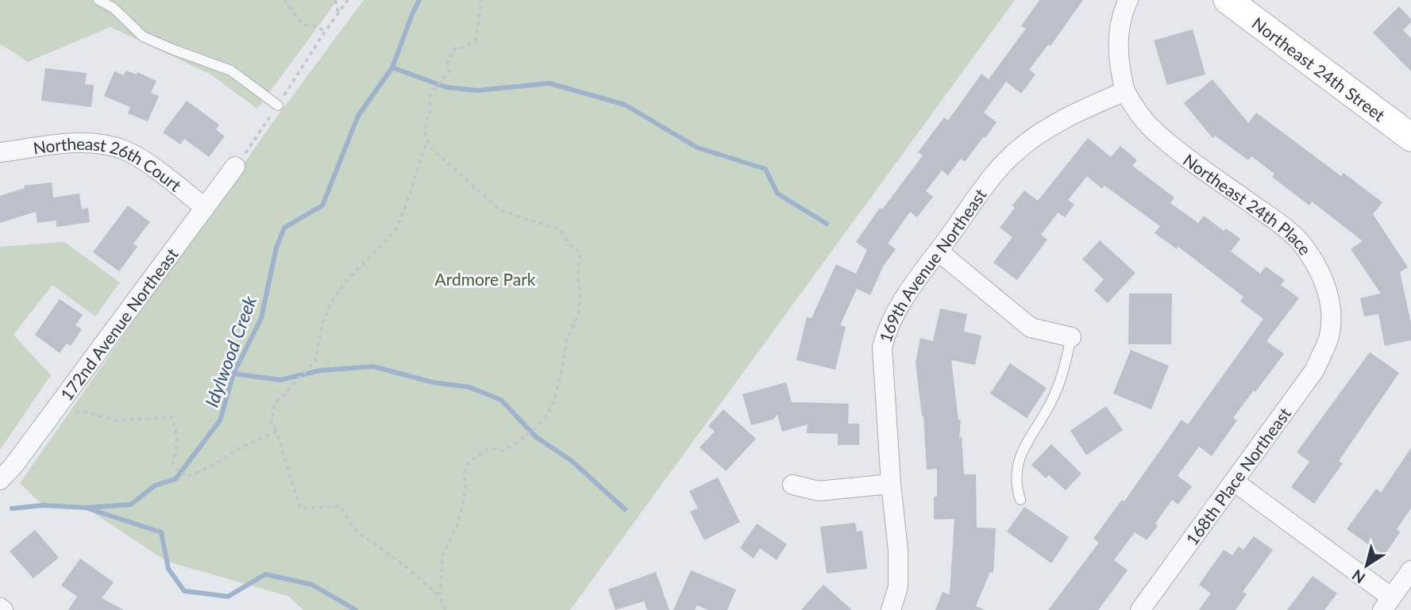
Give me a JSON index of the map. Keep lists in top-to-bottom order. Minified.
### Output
{"streets":{"main road":["Northeast 24th Street"],"street":["Northeast 26th Court","Northeast 24th Place","169th Avenue Northeast","172nd Avenue Northeast","168th Place Northeast"]},"crossings":[["Northeast 26th Court","172nd Avenue Northeast"],["Northeast 24th Place","169th Avenue Northeast"],["Northeast 24th Place","168th Place Northeast"]],"water":["Idylwood Creek"],"parks":["Ardmore Park"],"north":"bottom left"}
